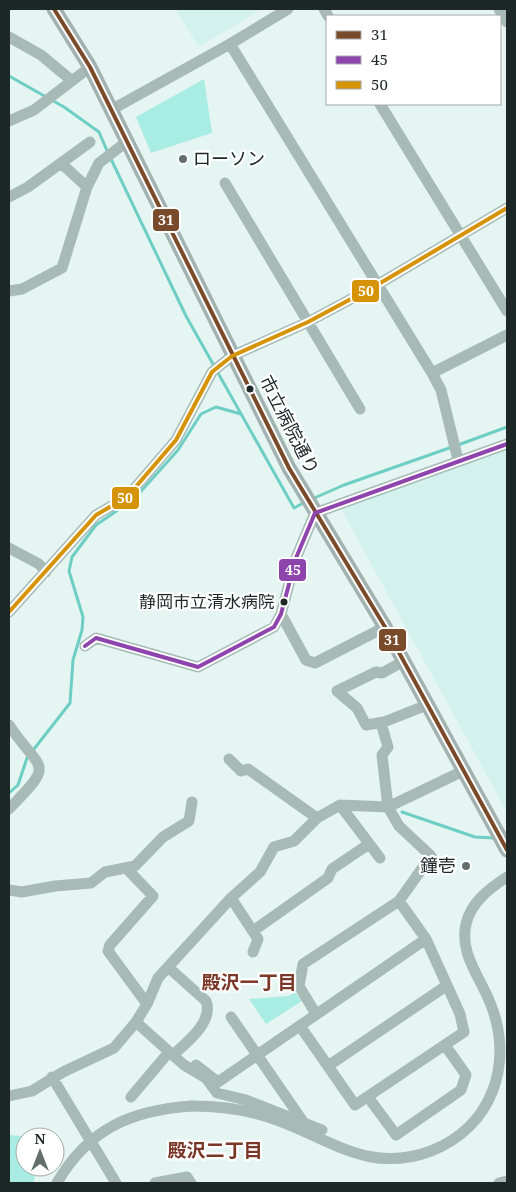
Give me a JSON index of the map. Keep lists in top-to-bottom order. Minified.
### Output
{"streets":{"main road":["市立病院通り"]},"districts":["殿沢一丁目","殿沢二丁目"],"places":["ローソン","静岡市立清水病院","鐘壱"],"lines":["transit line 31","transit line 50","transit line 45"],"legend":["31","45","50"],"north":"top"}
